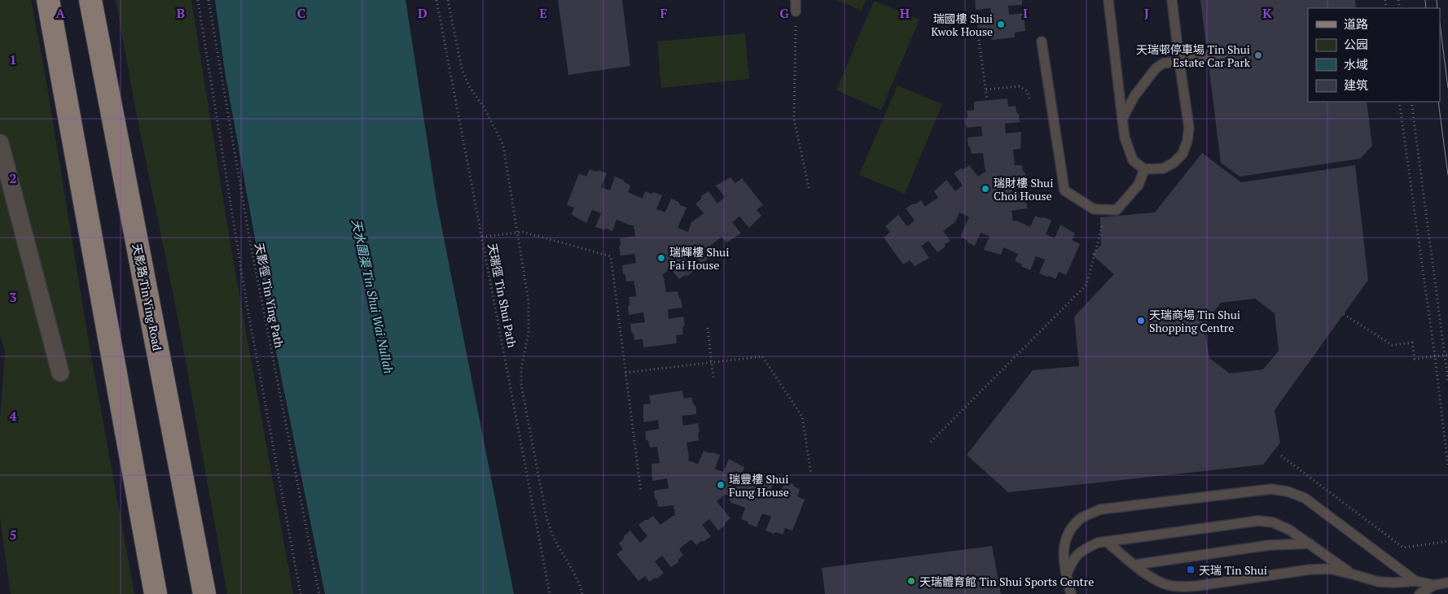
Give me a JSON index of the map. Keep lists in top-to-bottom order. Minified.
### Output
{"streets":{"main road":["天影路 Tin Ying Road"],"path":["天影徑 Tin Ying Path","天瑞徑 Tin Shui Path"]},"water":["天水圍渠 Tin Shui Wai Nullah"],"places":{"other":["瑞國樓 Shui Kwok House","天瑞邨停車場 Tin Shui Estate Car Park","瑞財樓 Shui Choi House","瑞輝樓 Shui Fai House","天瑞商場 Tin Shui Shopping Centre","瑞豐樓 Shui Fung House","天瑞體育館 Tin Shui Sports Centre"],"transit":["天瑞 Tin Shui"]},"legend":["道路","公园","水域","建筑"],"grid":{"columns":["A","B","C","D","E","F","G","H","I","J","K"],"rows":["1","2","3","4","5"]}}
